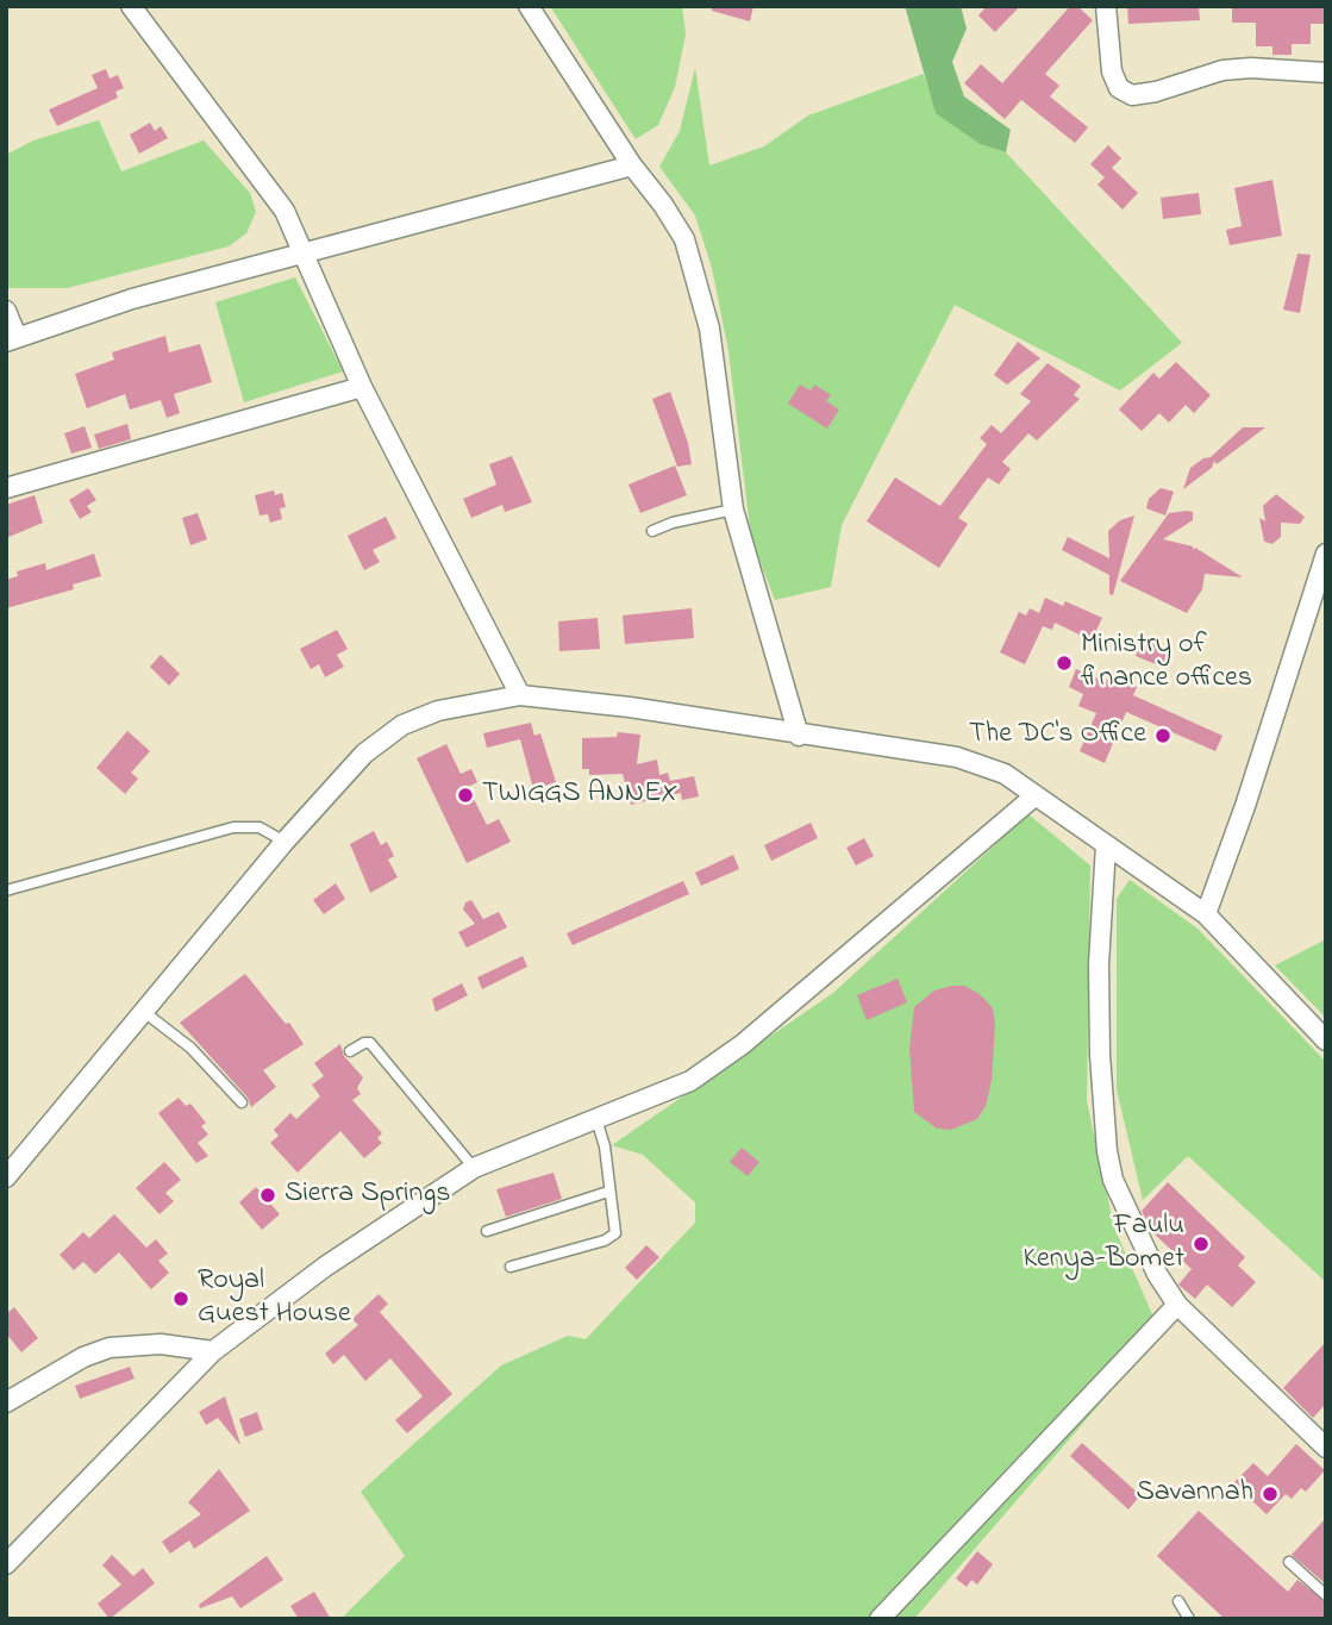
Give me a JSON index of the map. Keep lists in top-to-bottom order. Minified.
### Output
{"places":["Ministry of finance offices","The DC's Office","TWIGGS ANNEX","Sierra Springs","Faulu Kenya-Bomet","Royal Guest House","Savannah"]}
